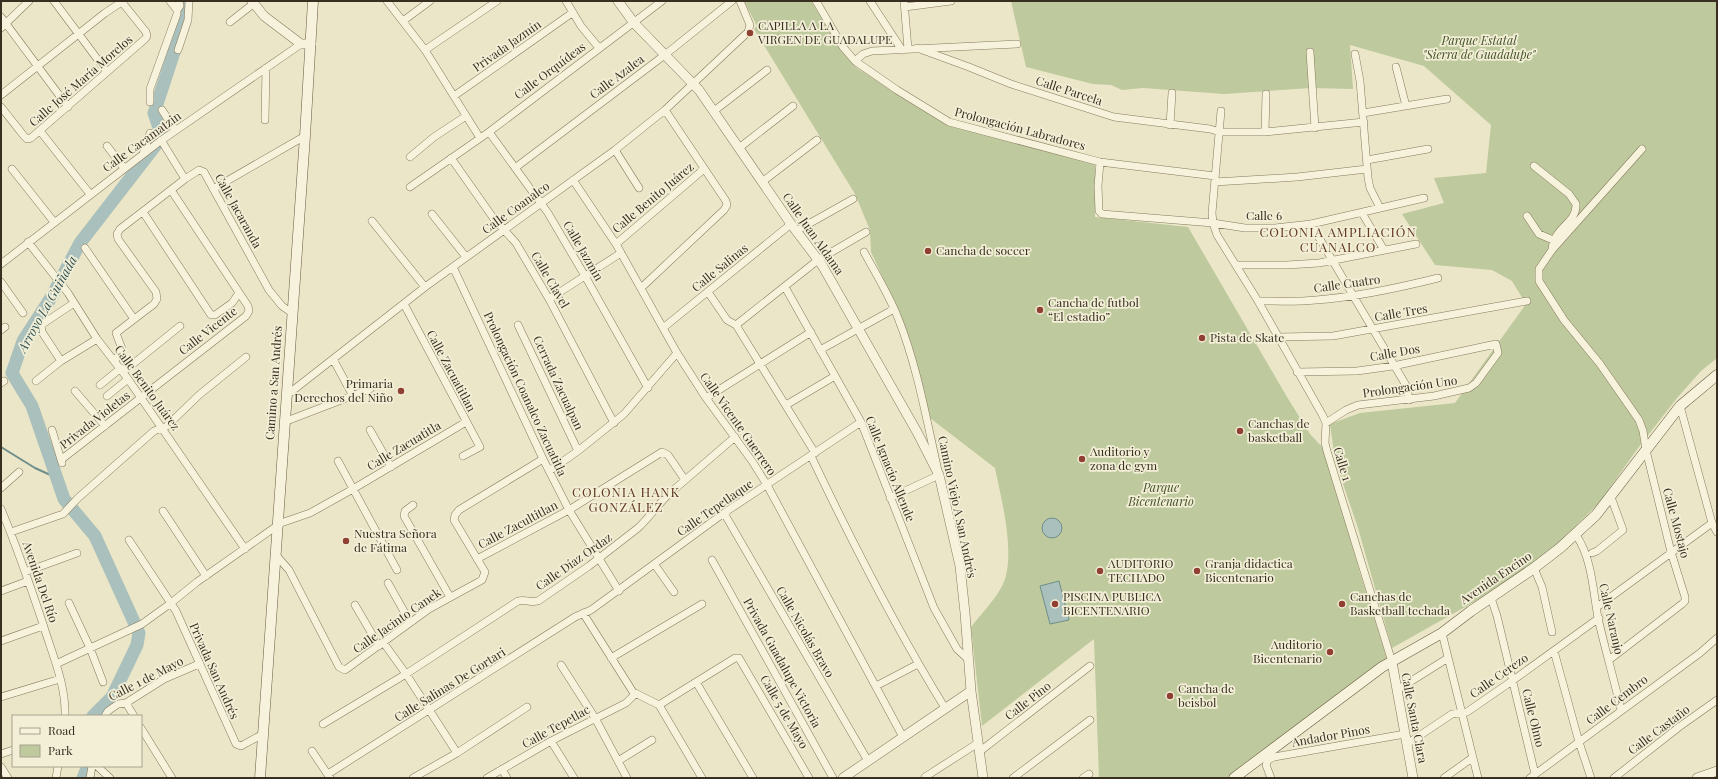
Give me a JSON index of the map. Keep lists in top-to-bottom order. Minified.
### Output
{"streets":{"main road":["Camino a San Andrés","Avenida Encino"],"street":["Privada Jazmín","Calle Orquídeas","Calle Azalea","Calle José María Morelos","Calle Parcela","Prolongación Labradores","Calle Cacamatzin","Calle Benito Juárez","Calle Coanalco","Calle Jacaranda","Calle 6","Calle Juan Aldama","Calle Jazmín","Calle Salinas","Calle Clavel","Calle Cuatro","Calle Tres","Calle Vicente","Calle Dos","Calle Zacuatitlan","Cerrada Zacualpan","Prolongación Uno","Prolongación Coanalco Zacuatitla","Privada Violetas","Calle Vicente Guerrero","Calle Zacuatitla","Calle 1","Calle Ignacio Allende","Camino Viejo A San Andrés","Calle Tepetlaque","Calle Mostajo","Calle Zacultitlan","Calle Díaz Ordaz","Avenida Del Río","Calle Naranjo","Calle Jacinto Canek","Calle Nicolás Bravo","Privada Guadalupe Victoria","Privada San Andrés","Calle Cerezo","Calle 1 de Mayo","Calle Salinas De Gortari","Calle Cembro","Calle Pino","Calle 5 de Mayo","Calle Santa Clara","Calle Olmo","Calle Tepetlac","Calle Castaño","Andador Pinos"]},"crossings":[["Calle Orquídeas","Calle Juan Aldama"],["Calle Orquídeas","Calle Jazmín"],["Calle Orquídeas","Calle Clavel"],["Calle Azalea","Calle Juan Aldama"],["Calle Azalea","Calle Jazmín"],["Calle Cacamatzin","Calle Benito Juárez"],["Calle Cacamatzin","Camino a San Andrés"],["Calle Benito Juárez","Calle Vicente"],["Calle Benito Juárez","Privada Violetas"],["Calle Benito Juárez","Calle Vicente Guerrero"],["Calle Coanalco","Calle Juan Aldama"],["Calle Coanalco","Calle Jazmín"],["Calle Coanalco","Calle Clavel"],["Calle Coanalco","Calle Zacuatitlan"],["Calle Coanalco","Camino a San Andrés"],["Calle Coanalco","Prolongación Coanalco Zacuatitla"],["Calle Coanalco","Calle Vicente Guerrero"],["Calle Jacaranda","Camino a San Andrés"],["Calle Juan Aldama","Calle Salinas"],["Calle Juan Aldama","Camino Viejo A San Andrés"],["Calle Salinas","Calle Vicente Guerrero"],["Calle Vicente","Privada Violetas"],["Calle Dos","Prolongación Uno"],["Calle Zacuatitlan","Calle Zacuatitla"],["Camino a San Andrés","Calle Jacinto Canek"],["Camino a San Andrés","Privada San Andrés"],["Prolongación Uno","Calle 1"],["Prolongación Coanalco Zacuatitla","Calle Tepetlaque"],["Prolongación Coanalco Zacuatitla","Calle Zacultitlan"],["Prolongación Coanalco Zacuatitla","Calle Díaz Ordaz"],["Calle Vicente Guerrero","Calle Tepetlaque"],["Calle Vicente Guerrero","Calle Díaz Ordaz"],["Calle 1","Avenida Encino"],["Calle 1","Calle Santa Clara"],["Calle Ignacio Allende","Camino Viejo A San Andrés"],["Calle Ignacio Allende","Calle Tepetlaque"],["Camino Viejo A San Andrés","Calle Pino"],["Calle Tepetlaque","Calle Nicolás Bravo"],["Calle Tepetlaque","Calle Salinas De Gortari"],["Calle Mostajo","Avenida Encino"],["Calle Mostajo","Calle Naranjo"],["Calle Zacultitlan","Calle Díaz Ordaz"],["Calle Zacultitlan","Calle Jacinto Canek"],["Avenida Encino","Calle Naranjo"],["Avenida Encino","Calle Santa Clara"],["Avenida Encino","Calle Olmo"],["Avenida Encino","Andador Pinos"],["Calle Naranjo","Calle Cerezo"],["Calle Naranjo","Calle Cembro"],["Privada San Andrés","Calle 1 de Mayo"],["Calle Cerezo","Calle Santa Clara"],["Calle Cerezo","Calle Olmo"],["Calle Cembro","Calle Olmo"],["Calle Santa Clara","Andador Pinos"]],"districts":["COLONIA AMPLIACIÓN CUANALCO","COLONIA HANK GONZÁLEZ"],"water":["Arroyo La Guiñada"],"parks":["Parque Estatal \"Sierra de Guadalupe\"","Parque Bicentenario"],"places":["CAPILLA A LA VIRGEN DE GUADALUPE","Cancha de soccer","Cancha de futbol “El estadio”","Pista de Skate","Primaria Derechos del Niño","Canchas de basketball","Auditorio y zona de gym","Nuestra Señora de Fátima","AUDITORIO TECHADO","Granja didactica Bicentenario","PISCINA PUBLICA BICENTENARIO","Canchas de Basketball techada","Auditorio Bicentenario","Cancha de beisbol"],"legend":["Road","Park"]}
